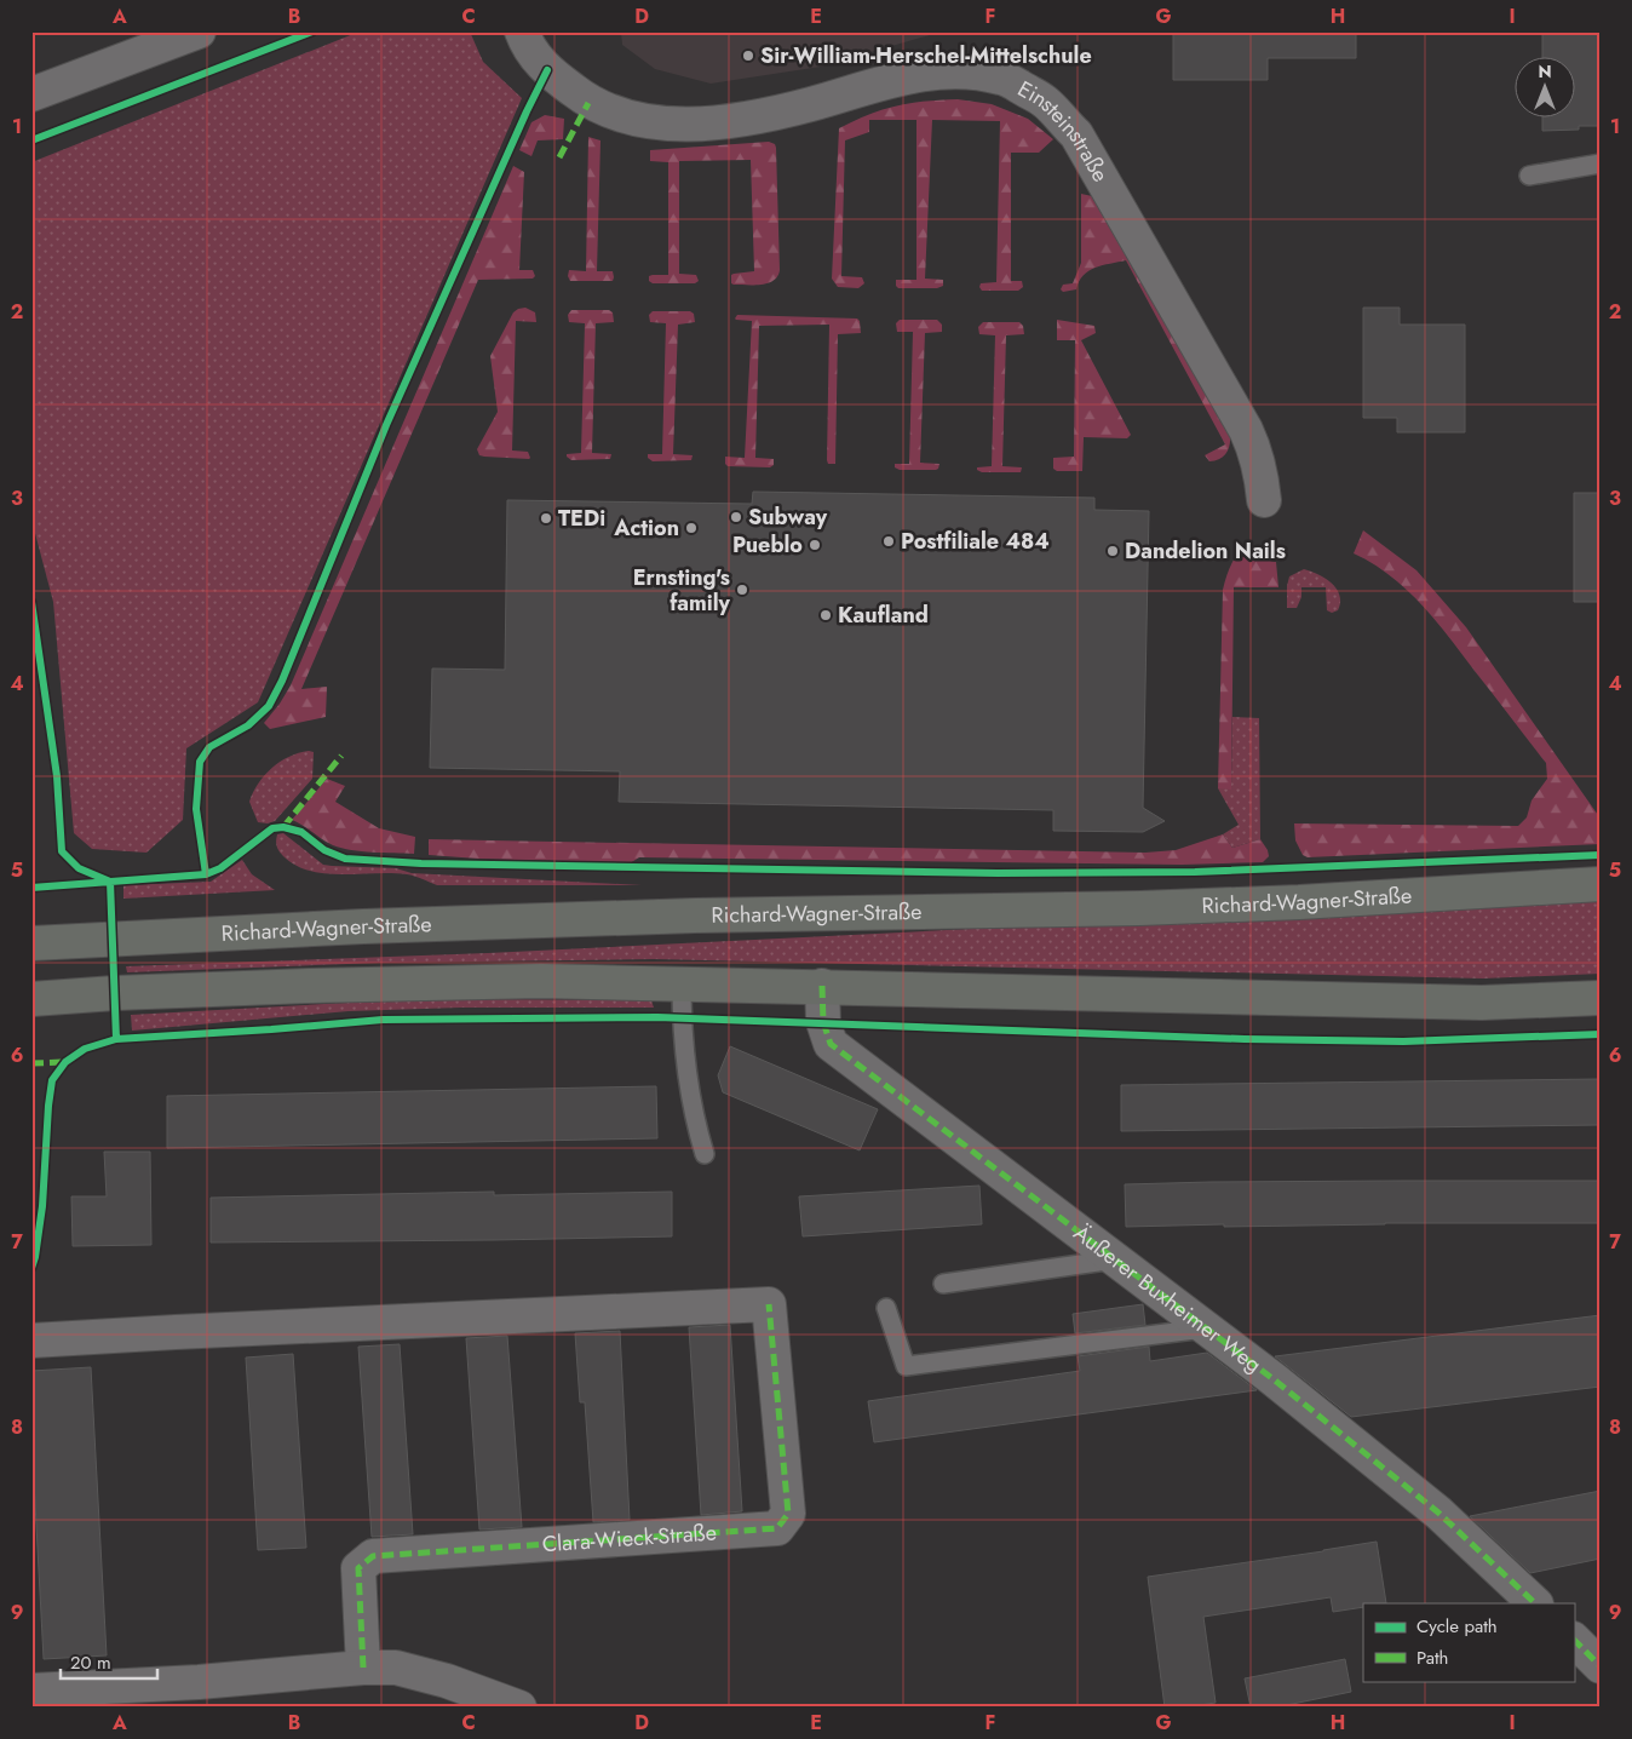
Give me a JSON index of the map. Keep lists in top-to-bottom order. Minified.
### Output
{"streets":{"main road":["Richard-Wagner-Straße"],"street":["Einsteinstraße","Äußerer Buxheimer Weg","Clara-Wieck-Straße"]},"places":["Sir-William-Herschel-Mittelschule","Subway","TEDi","Action","Postfiliale 484","Pueblo","Dandelion Nails","Ernsting's family","Kaufland"],"legend":["Cycle path","Path"],"scale_bar":"20 m","north":"top","grid":{"columns":["A","B","C","D","E","F","G","H","I"],"rows":["1","2","3","4","5","6","7","8","9"]}}
